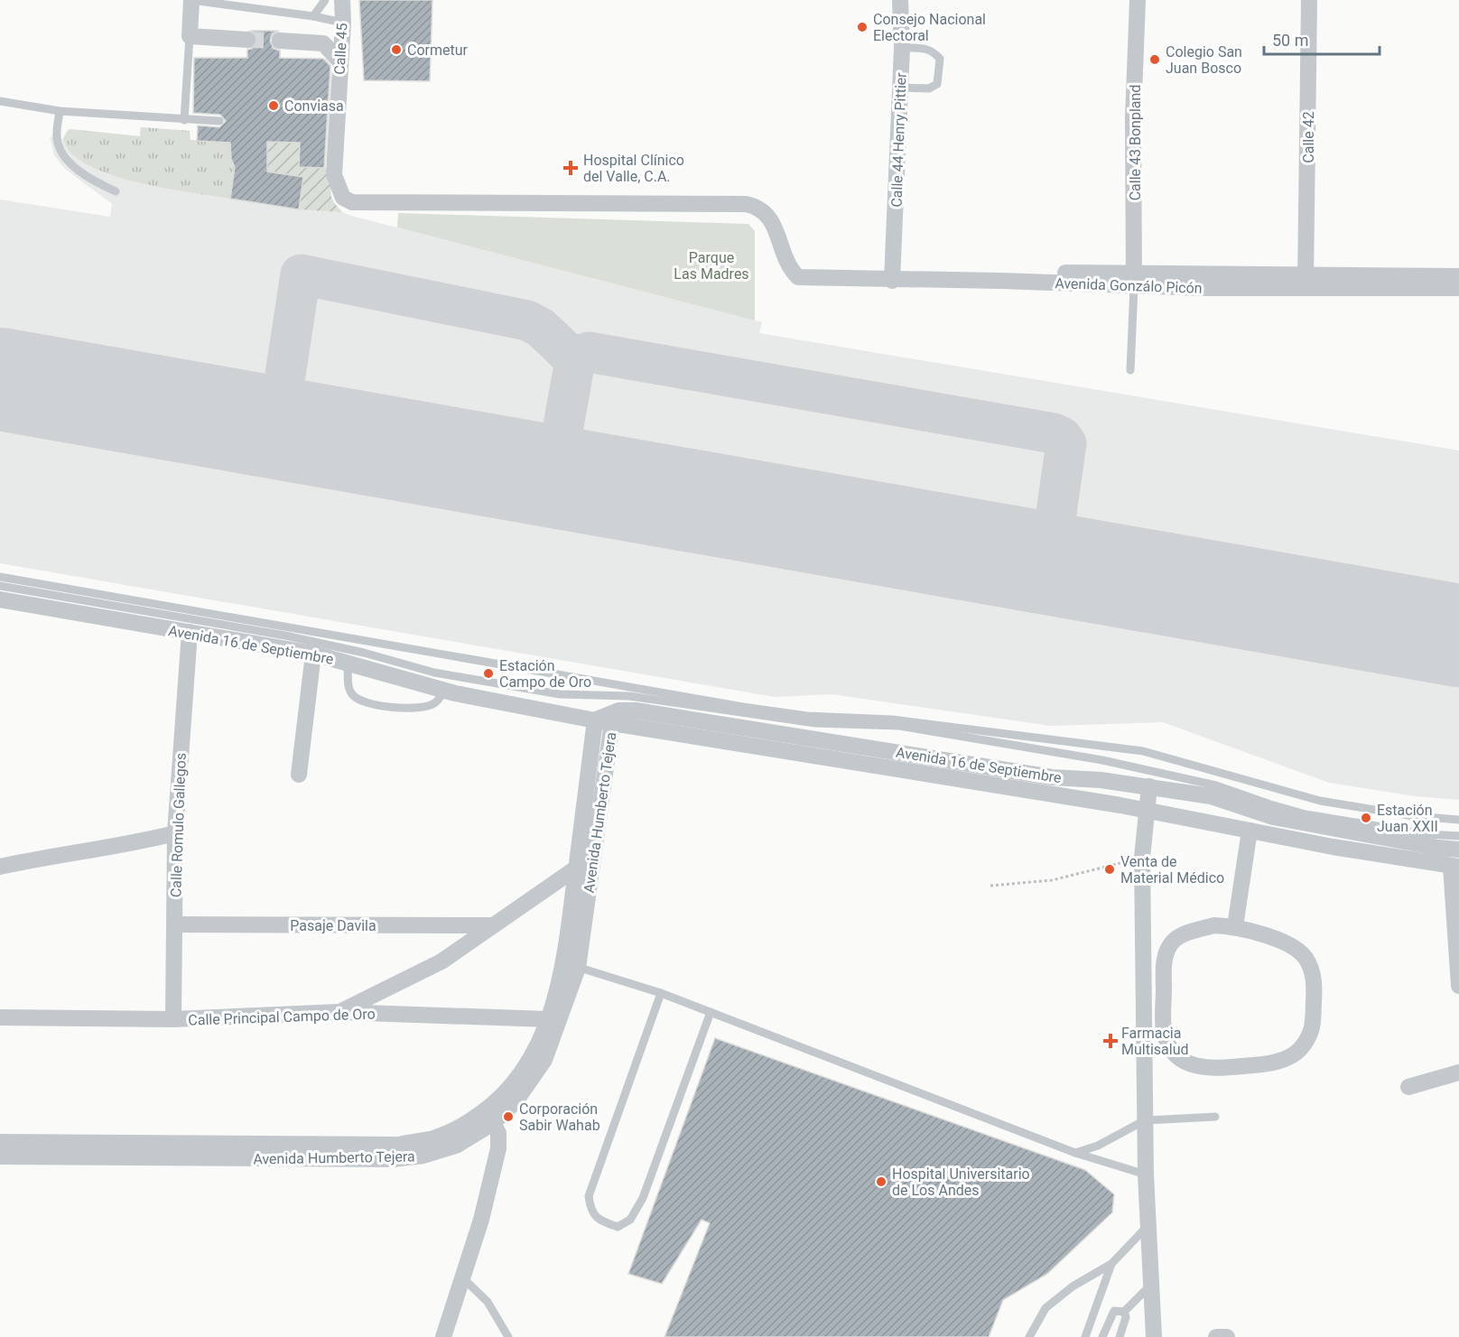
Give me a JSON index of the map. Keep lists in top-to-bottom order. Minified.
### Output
{"streets":{"street":["Calle 45","Calle 42","Calle 44 Henry Pittier","Calle 43 Bonpland","Avenida Gonzálo Picón","Avenida 16 de Septiembre","Avenida Humberto Tejera","Calle Romulo Gallegos","Pasaje Davila","Calle Principal Campo de Oro"]},"crossings":[["Calle 45","Avenida Gonzálo Picón"],["Calle 42","Avenida Gonzálo Picón"],["Calle 44 Henry Pittier","Avenida Gonzálo Picón"],["Calle 43 Bonpland","Avenida Gonzálo Picón"],["Avenida 16 de Septiembre","Avenida Humberto Tejera"],["Avenida 16 de Septiembre","Calle Romulo Gallegos"],["Avenida Humberto Tejera","Calle Principal Campo de Oro"],["Calle Romulo Gallegos","Pasaje Davila"],["Calle Romulo Gallegos","Calle Principal Campo de Oro"]],"parks":["Parque Las Madres"],"places":{"other":["Consejo Nacional Electoral","Cormetur","Colegio San Juan Bosco","Conviasa","Estación Campo de Oro","Estación Juan XXII","Venta de Material Médico","Corporación Sabir Wahab","Hospital Universitario de Los Andes"],"health":["Hospital Clínico del Valle, C.A.","Farmacia Multisalud"]},"scale_bar":"50 m"}
